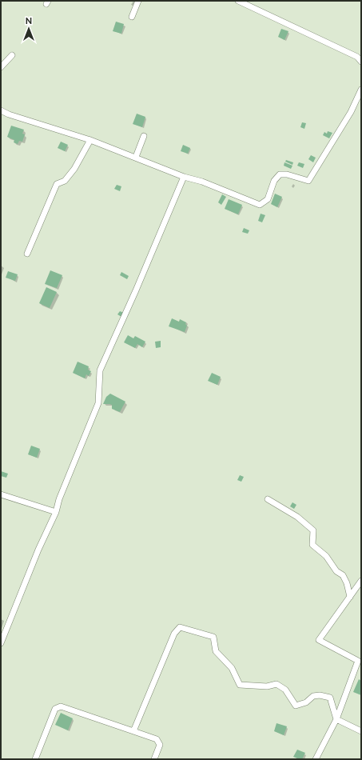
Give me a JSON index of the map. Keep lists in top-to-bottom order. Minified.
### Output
{"north":"top"}
